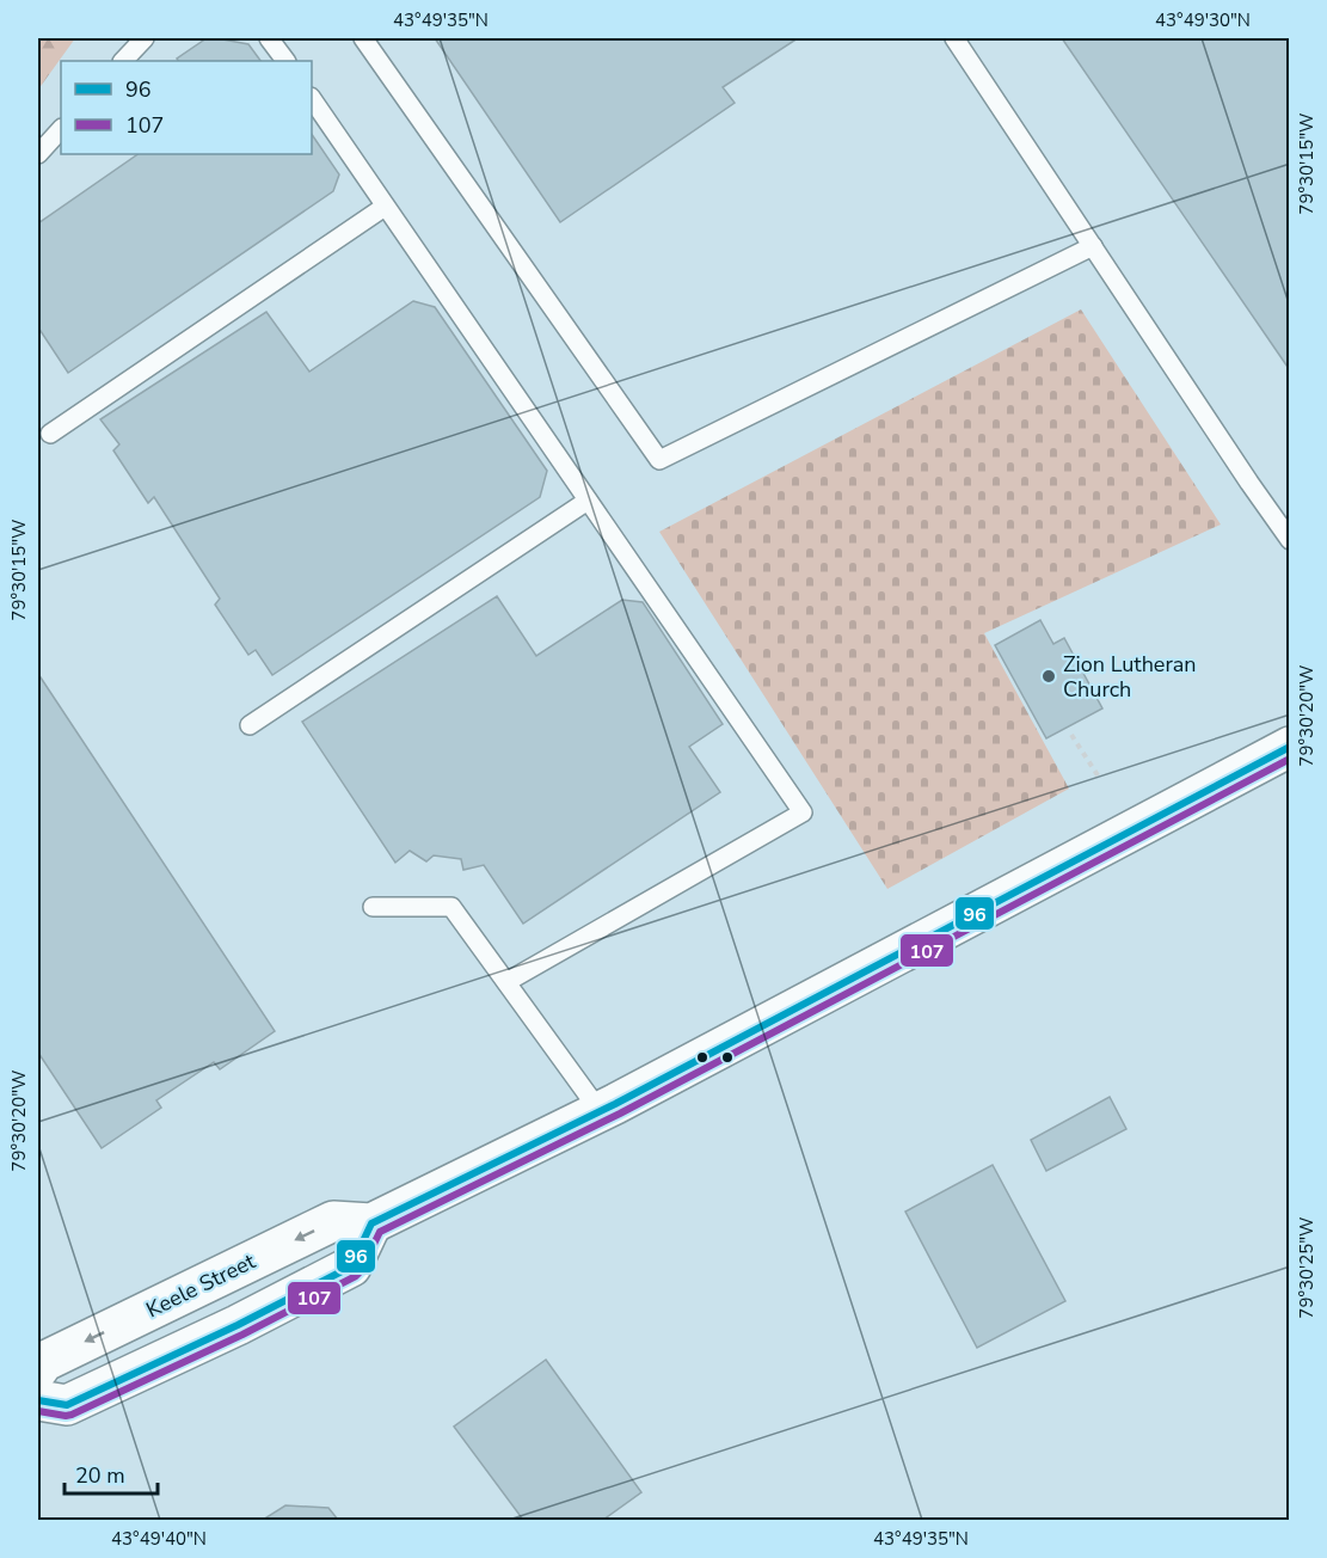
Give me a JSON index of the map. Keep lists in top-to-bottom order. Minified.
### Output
{"streets":{"main road":["Keele Street"]},"places":["Zion Lutheran Church"],"lines":["transit line 96","transit line 107"],"legend":["96","107"],"scale_bar":"20 m","coordinates":["43°49'35\"N","43°49'30\"N","79°30'15\"W","79°30'20\"W","79°30'25\"W","43°49'40\"N"]}
